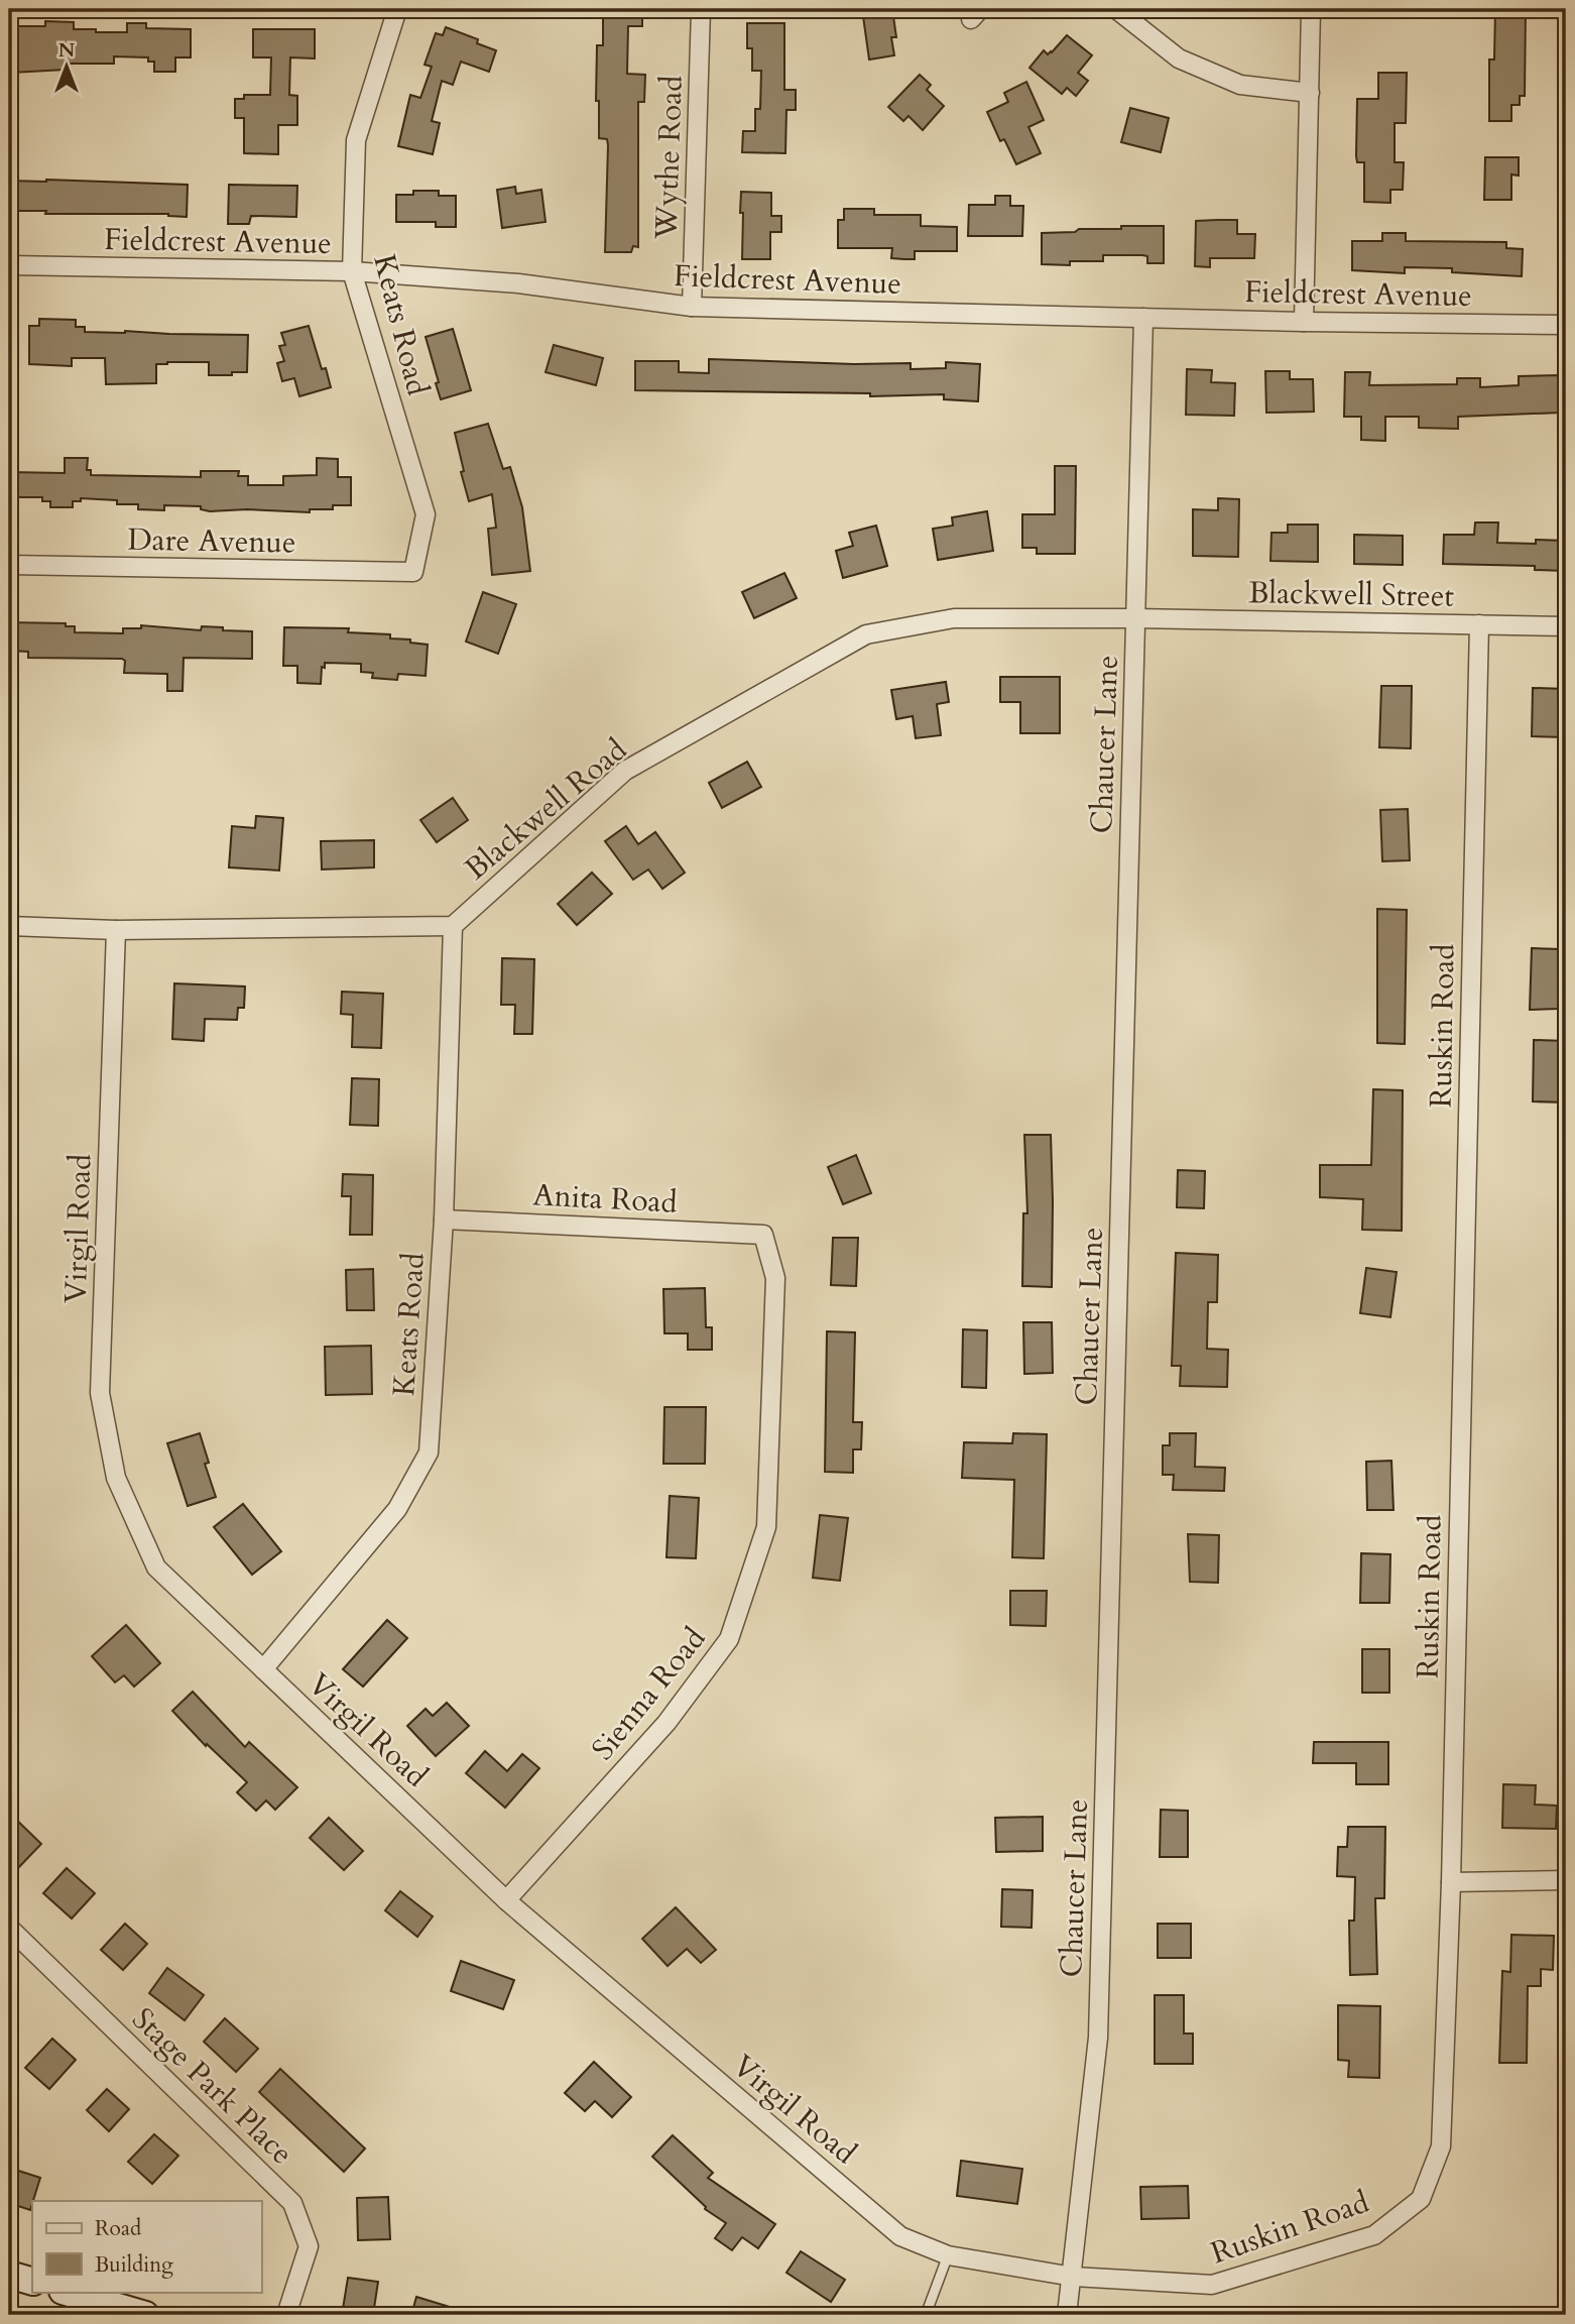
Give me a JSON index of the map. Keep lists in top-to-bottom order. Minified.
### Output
{"streets":{"street":["Wythe Road","Fieldcrest Avenue","Keats Road","Dare Avenue","Blackwell Street","Chaucer Lane","Blackwell Road","Ruskin Road","Anita Road","Virgil Road","Sienna Road","Stage Park Place"]},"crossings":[["Wythe Road","Fieldcrest Avenue"],["Fieldcrest Avenue","Keats Road"],["Fieldcrest Avenue","Chaucer Lane"],["Keats Road","Dare Avenue"],["Keats Road","Blackwell Road"],["Keats Road","Anita Road"],["Keats Road","Virgil Road"],["Blackwell Street","Chaucer Lane"],["Blackwell Street","Blackwell Road"],["Blackwell Street","Ruskin Road"],["Chaucer Lane","Blackwell Road"],["Chaucer Lane","Ruskin Road"],["Chaucer Lane","Virgil Road"],["Ruskin Road","Virgil Road"],["Anita Road","Sienna Road"],["Virgil Road","Sienna Road"]],"legend":["Road","Building"],"north":"top"}
